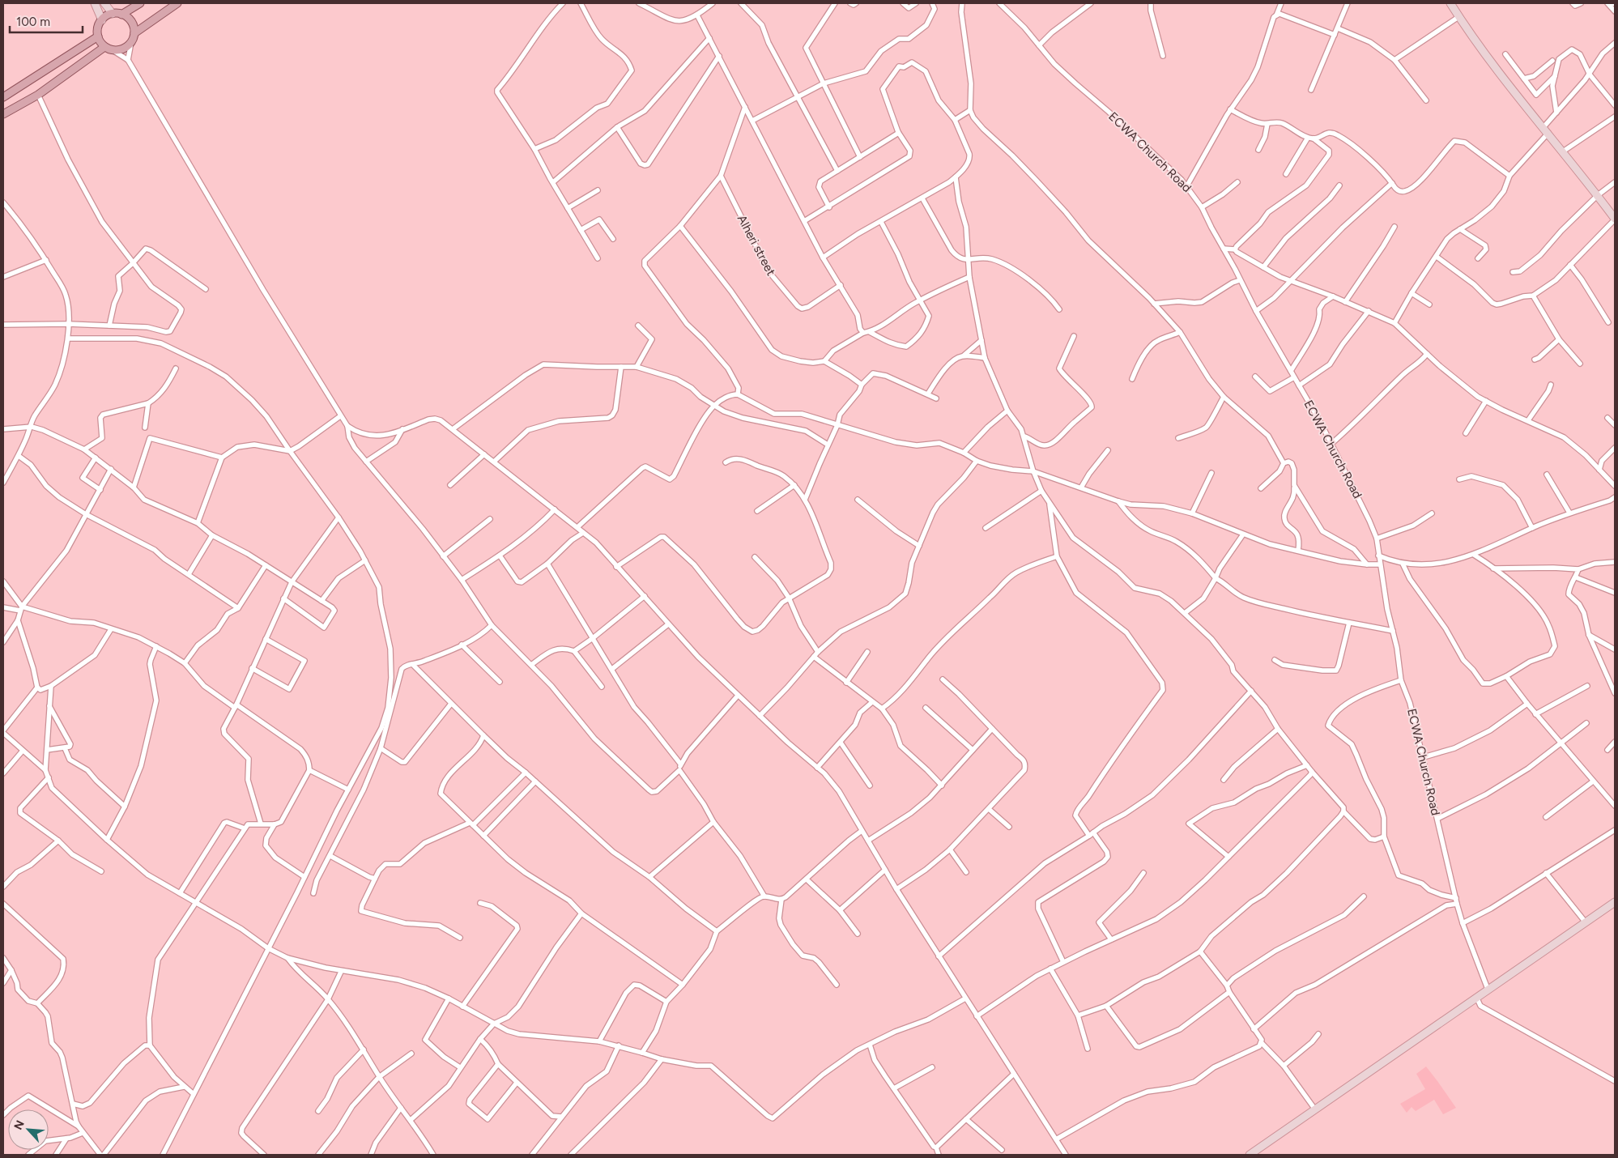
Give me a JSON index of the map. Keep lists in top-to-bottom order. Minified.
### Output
{"streets":{"street":["ECWA Church Road","Alheri street"]},"scale_bar":"100 m","north":"top left"}
